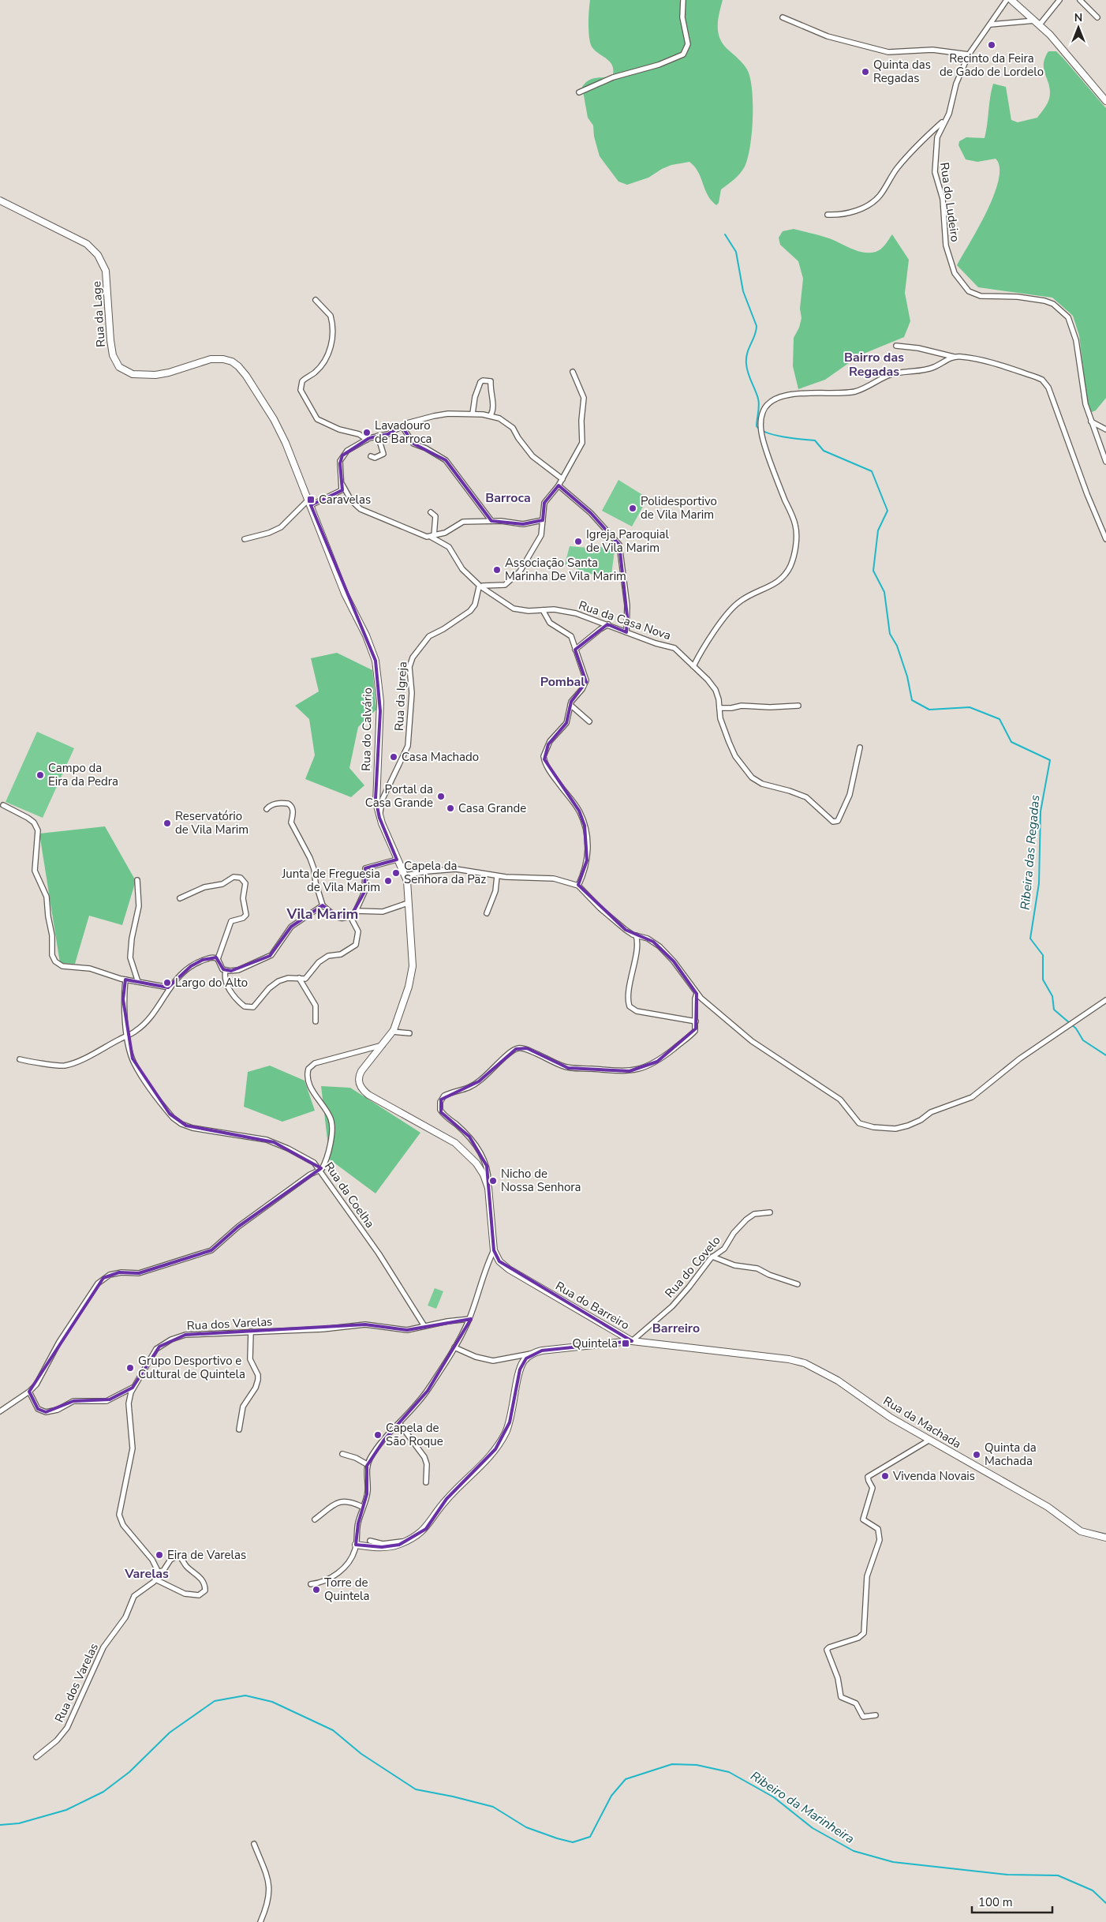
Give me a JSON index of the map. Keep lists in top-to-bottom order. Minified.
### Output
{"streets":{"street":["Rua do Ludeiro","Rua da Lage","Rua da Casa Nova","Rua da Igreja","Rua do Calvário","Rua da Coelha","Rua do Covelo","Rua do Barreiro","Rua dos Varelas","Rua da Machada"]},"crossings":[["Rua da Lage","Rua do Calvário"],["Rua da Casa Nova","Rua da Igreja"],["Rua da Igreja","Rua do Calvário"],["Rua da Coelha","Rua dos Varelas"],["Rua do Covelo","Rua do Barreiro"],["Rua do Barreiro","Rua da Machada"]],"districts":["Bairro das Regadas","Barroca","Pombal","Vila Marim","Barreiro","Varelas"],"water":["Ribeira das Regadas","Ribeiro da Marinheira"],"places":{"other":["Recinto da Feira de Gado de Lordelo","Quinta das Regadas","Lavadouro de Barroca","Polidesportivo de Vila Marim","Igreja Paroquial de Vila Marim","Associação Santa Marinha De Vila Marim","Casa Machado","Campo da Eira da Pedra","Portal da Casa Grande","Casa Grande","Reservatório de Vila Marim","Capela da Senhora da Paz","Junta de Freguesia de Vila Marim","Largo do Alto","Nicho de Nossa Senhora","Grupo Desportivo e Cultural de Quintela","Capela de São Roque","Quinta da Machada","Vivenda Novais","Eira de Varelas","Torre de Quintela"],"transit":["Caravelas","Quintela"]},"scale_bar":"100 m","north":"top"}
